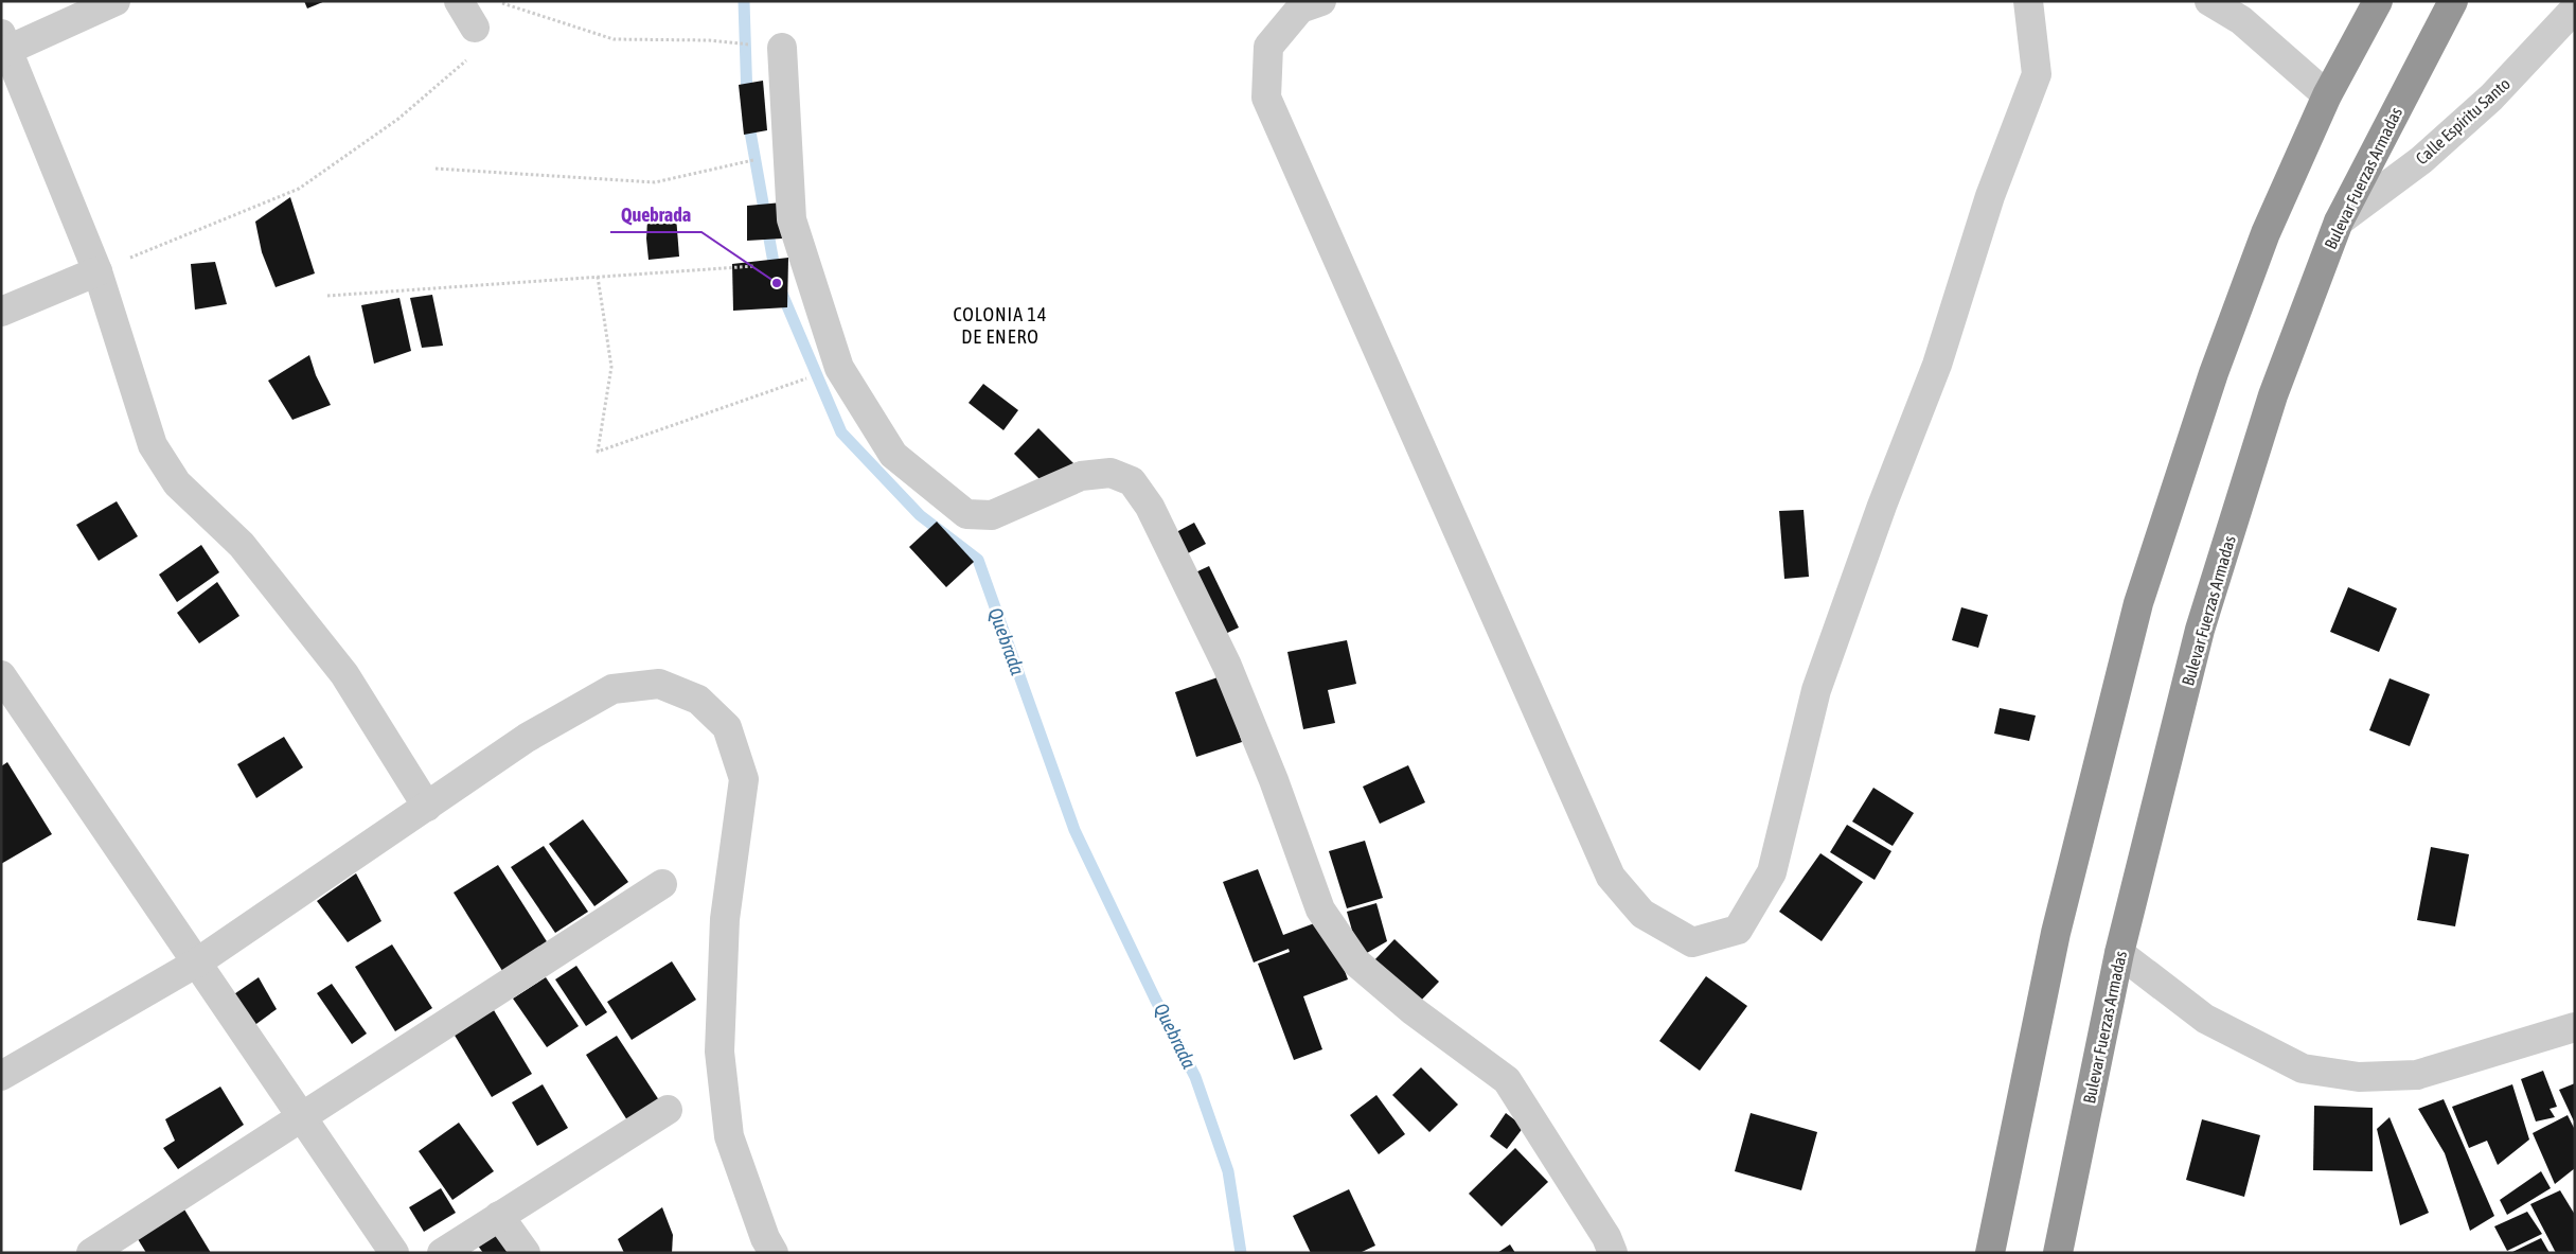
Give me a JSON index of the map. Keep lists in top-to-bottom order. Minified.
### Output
{"streets":{"highway":["Bulevar Fuerzas Armadas"],"street":["Calle Espíritu Santo"]},"crossings":[["Calle Espíritu Santo","Bulevar Fuerzas Armadas"]],"districts":["COLONIA 14 DE ENERO"],"water":["Quebrada"],"places":["Quebrada"]}
